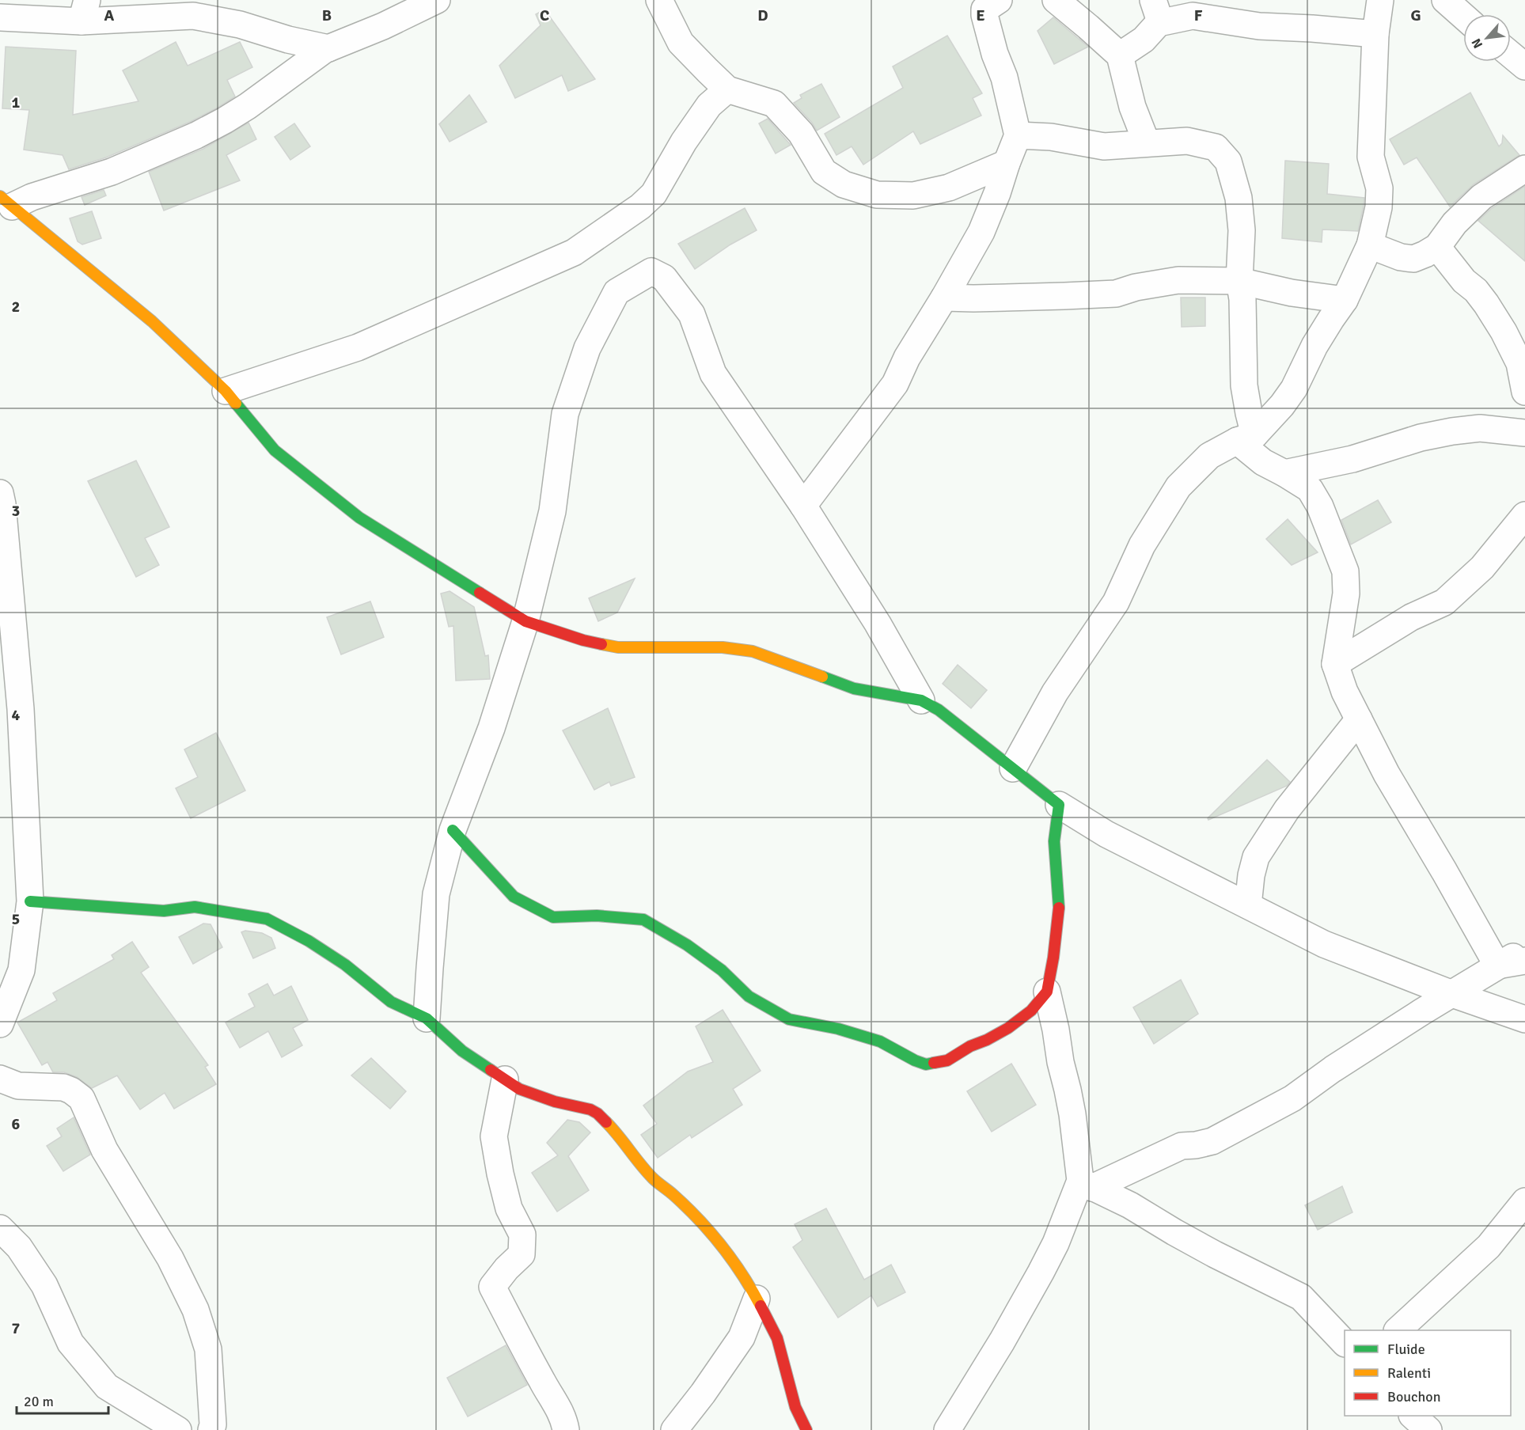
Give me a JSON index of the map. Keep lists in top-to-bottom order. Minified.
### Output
{"legend":["Fluide","Ralenti","Bouchon"],"scale_bar":"20 m","north":"bottom left","grid":{"columns":["A","B","C","D","E","F","G"],"rows":["1","2","3","4","5","6","7"]}}
